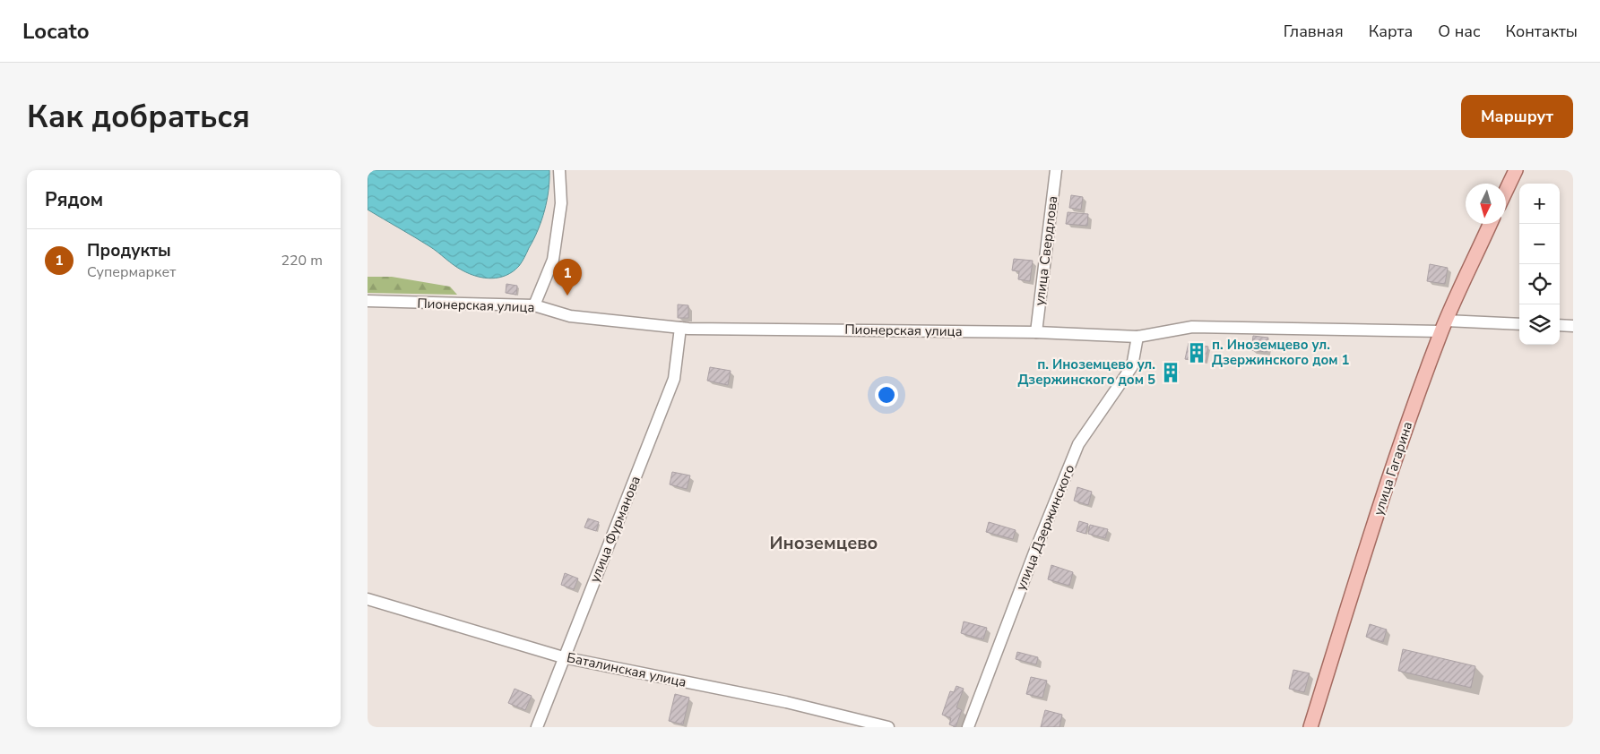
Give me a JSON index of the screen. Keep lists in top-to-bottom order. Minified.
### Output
{"streets":{"main road":["улица Гагарина"],"street":["улица Свердлова","Пионерская улица","улица Дзержинского","улица Фурманова","Баталинская улица"]},"crossings":[["улица Свердлова","Пионерская улица"],["Пионерская улица","улица Гагарина"],["Пионерская улица","улица Дзержинского"],["Пионерская улица","улица Фурманова"],["улица Фурманова","Баталинская улица"]],"districts":["Иноземцево"],"places":{"building":["п. Иноземцево ул. Дзержинского дом 1","п. Иноземцево ул. Дзержинского дом 5"]},"north":"bottom","page":{"header":"Locato","nav":["Главная","Карта","О нас","Контакты"],"buttons":"Маршрут","title":"Как добраться","heading":"Рядом","map_buttons":["+","−"],"list":[{"mark":"1","name":"Продукты","note":"Супермаркет","value":"220 m"}],"pins":"1"}}
